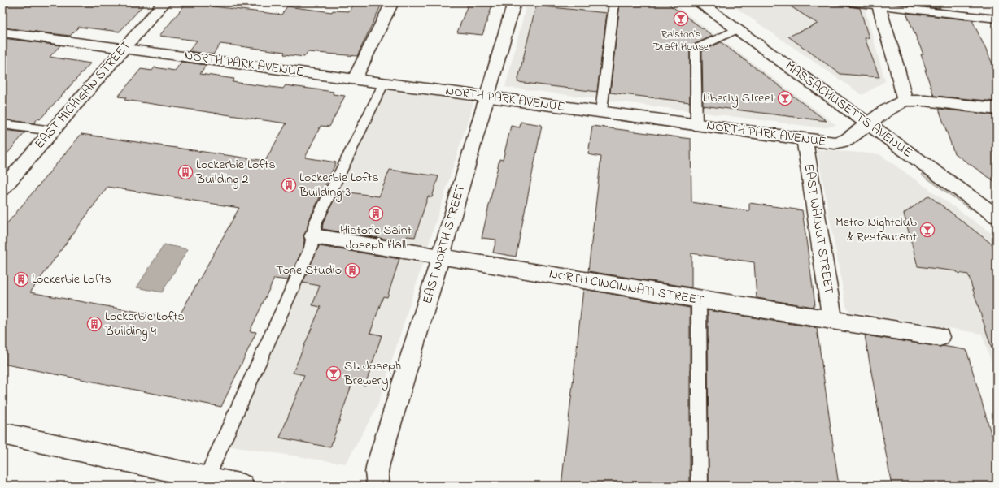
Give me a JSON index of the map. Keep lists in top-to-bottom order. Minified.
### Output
{"streets":{"street":["NORTH PARK AVENUE","EAST MICHIGAN STREET","MASSACHUSETTS AVENUE","EAST WALNUT STREET","EAST NORTH STREET","NORTH CINCINNATI STREET"]},"crossings":[["NORTH PARK AVENUE","EAST MICHIGAN STREET"],["NORTH PARK AVENUE","MASSACHUSETTS AVENUE"],["NORTH PARK AVENUE","EAST WALNUT STREET"],["NORTH PARK AVENUE","EAST NORTH STREET"],["EAST WALNUT STREET","NORTH CINCINNATI STREET"],["EAST NORTH STREET","NORTH CINCINNATI STREET"]],"places":{"bar":["Ralston's Draft House","Liberty Street","Metro Nightclub & Restaurant","St. Joseph Brewery"],"building":["Lockerbie Lofts Building 2","Lockerbie Lofts Building 3","Historic Saint Joseph Hall","Tone Studio","Lockerbie Lofts","Lockerbie Lofts Building 4"]}}
